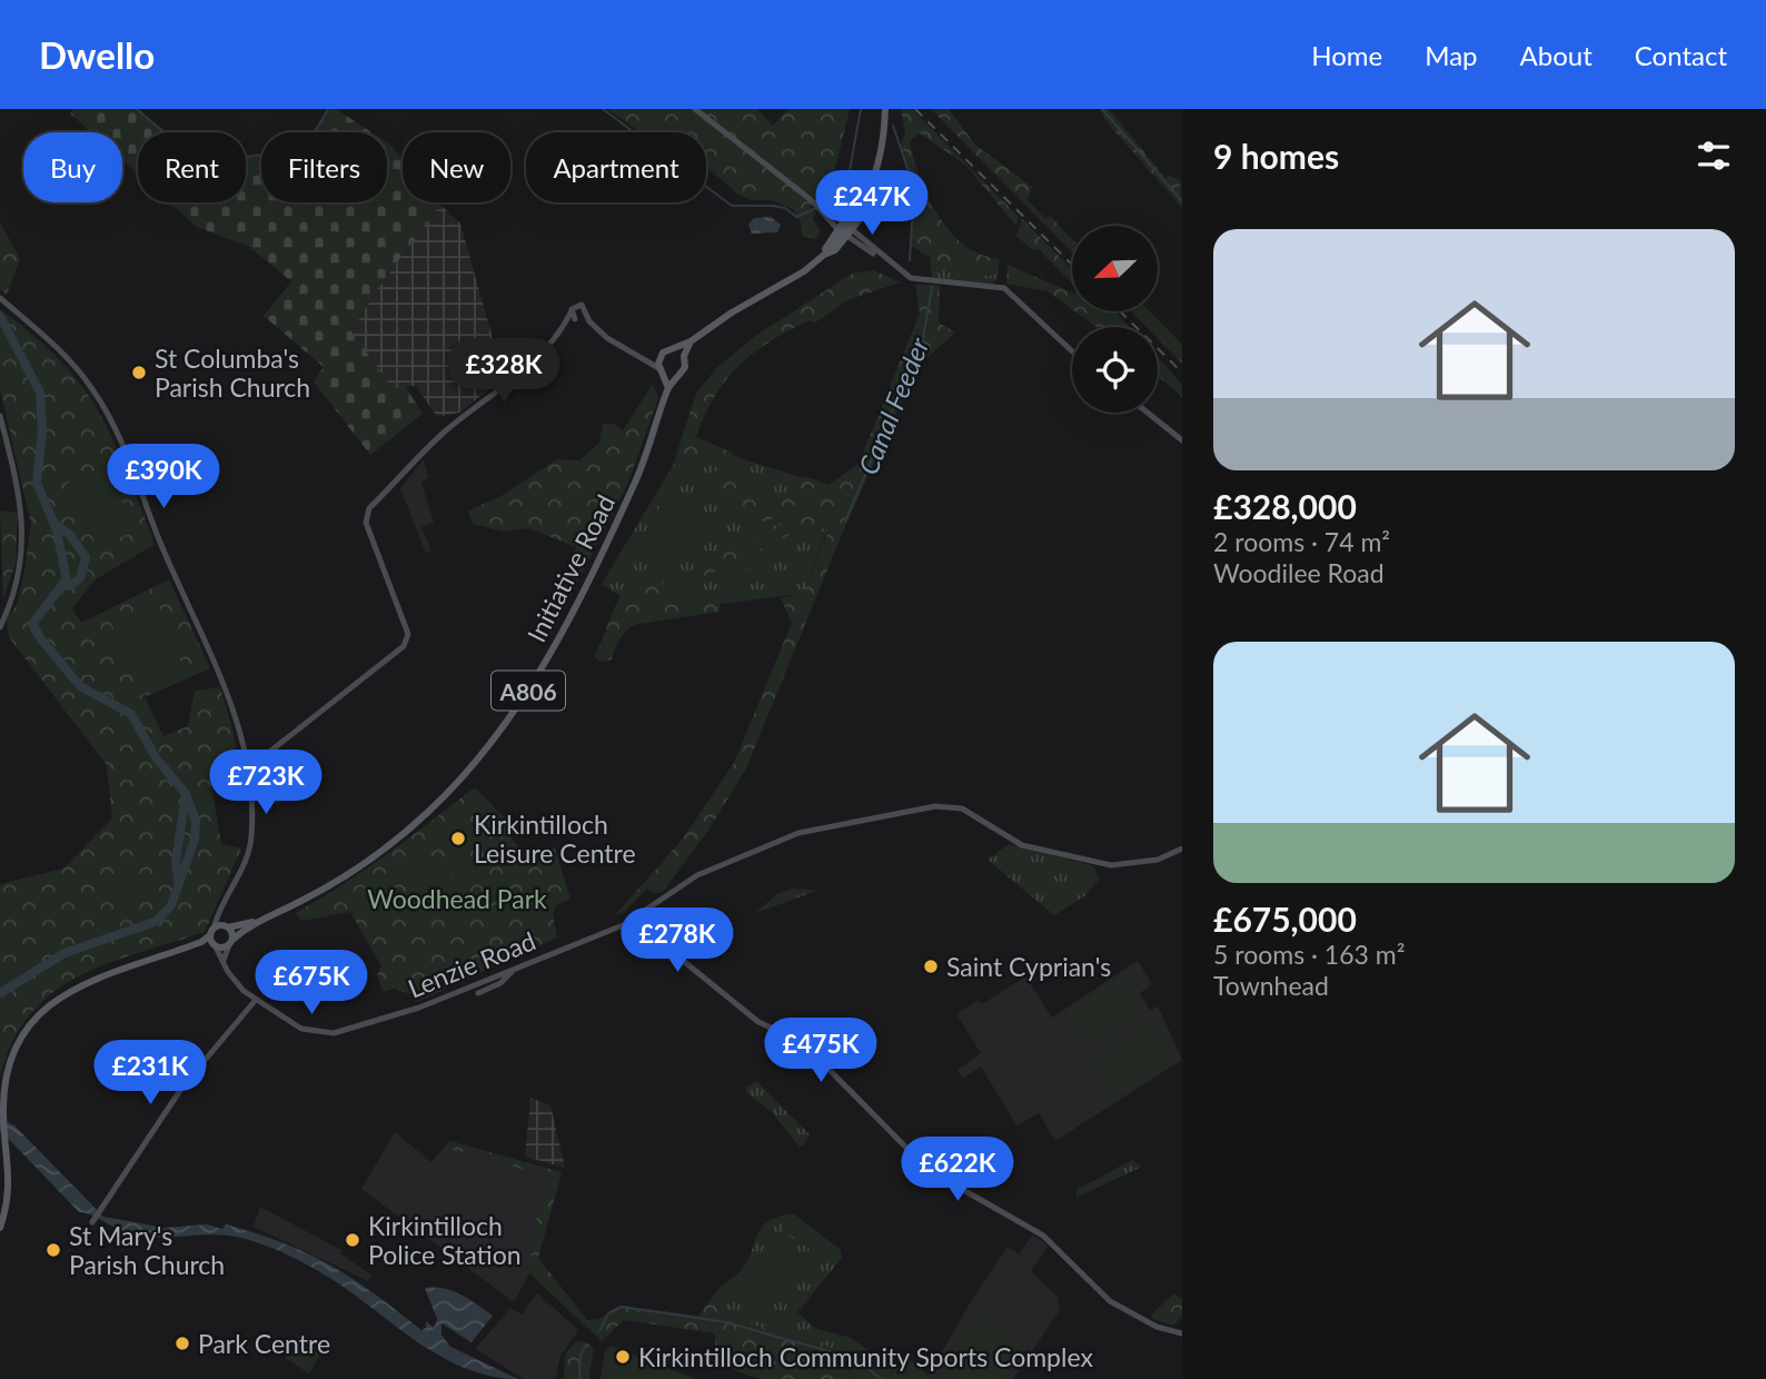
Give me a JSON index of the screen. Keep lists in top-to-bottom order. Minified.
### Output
{"streets":{"main road":["Initiative Road","A806"],"street":["Lenzie Road"]},"crossings":[["Initiative Road","A806"]],"water":["Canal Feeder"],"parks":["Woodhead Park"],"places":["St Columba's Parish Church","Kirkintilloch Leisure Centre","Saint Cyprian's","Kirkintilloch Police Station","St Mary's Parish Church","Park Centre","Kirkintilloch Community Sports Complex"],"north":"bottom left","page":{"header":"Dwello","nav":["Home","Map","About","Contact"],"heading":"9 homes","chip":["Buy","Rent","Filters","New","Apartment"],"price":["£247K","£328K","£390K","£723K","£278K","£675K","£475K","£231K","£622K"],"list":[{"name":"£328,000","note":"2 rooms · 74 m² · Woodilee Road"},{"name":"£675,000","note":"5 rooms · 163 m² · Townhead"}]}}
